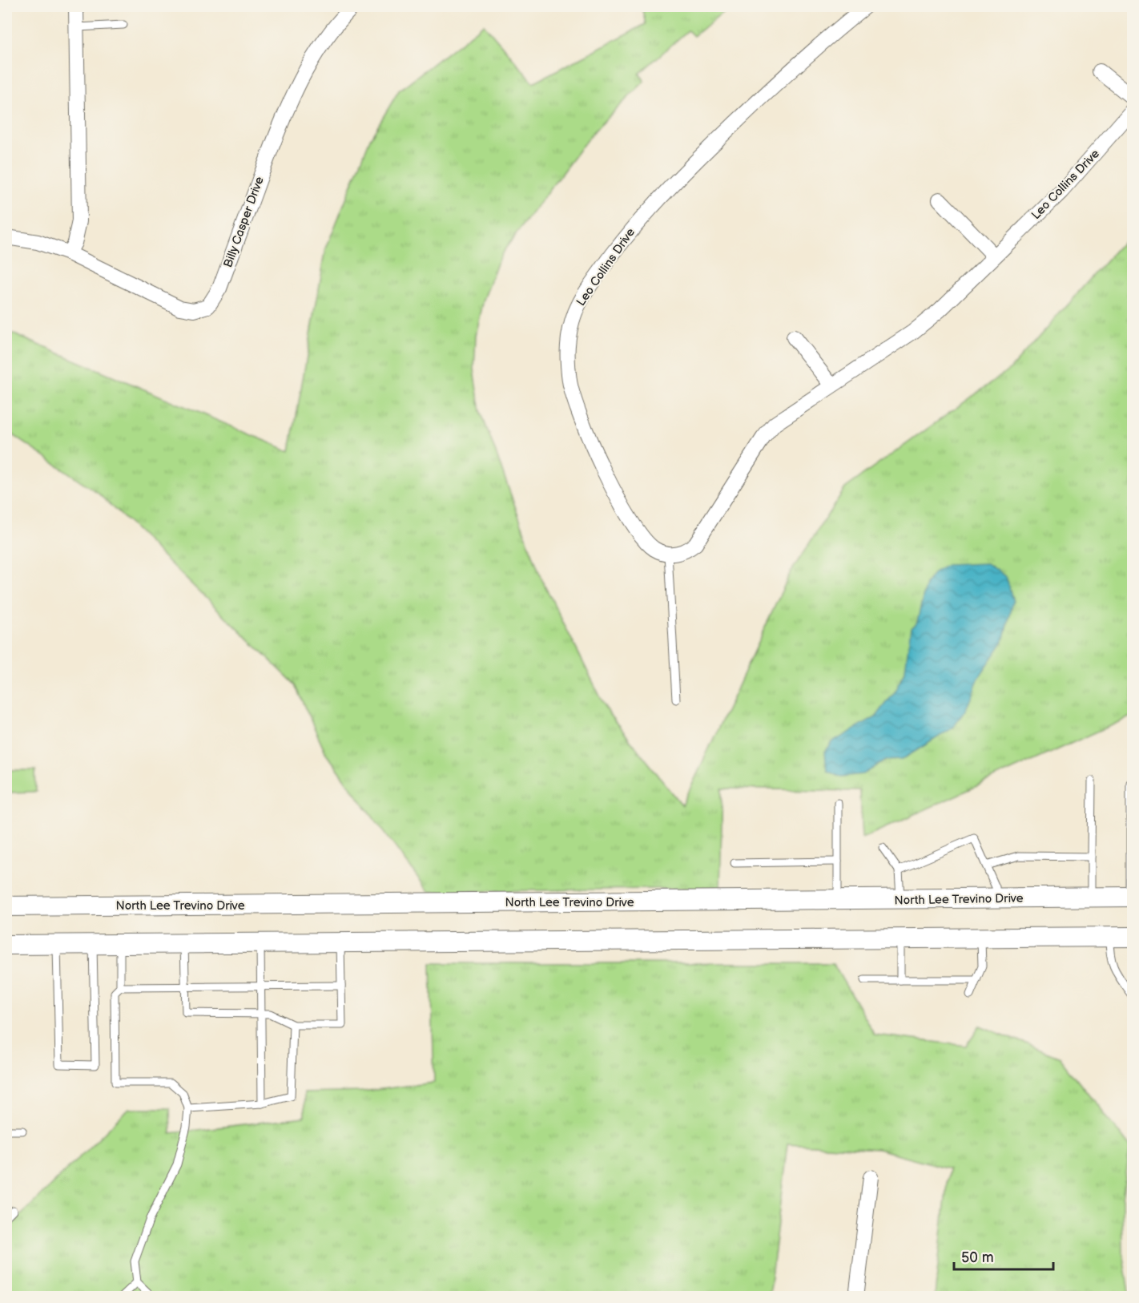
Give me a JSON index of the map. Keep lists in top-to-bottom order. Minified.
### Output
{"streets":{"main road":["North Lee Trevino Drive"],"street":["Leo Collins Drive","Billy Casper Drive"]},"scale_bar":"50 m"}
